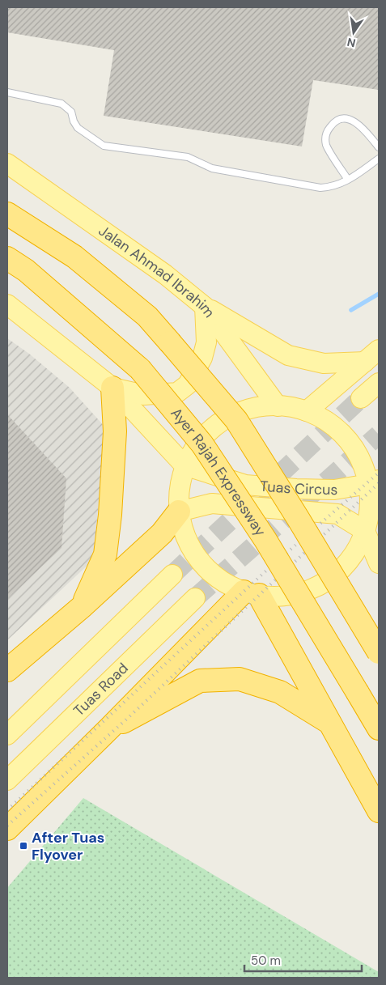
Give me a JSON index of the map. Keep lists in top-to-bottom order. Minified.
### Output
{"streets":{"highway":["Ayer Rajah Expressway"],"main road":["Jalan Ahmad Ibrahim","Tuas Circus","Tuas Road"]},"places":{"transit":["After Tuas Flyover"]},"scale_bar":"50 m","north":"bottom"}
